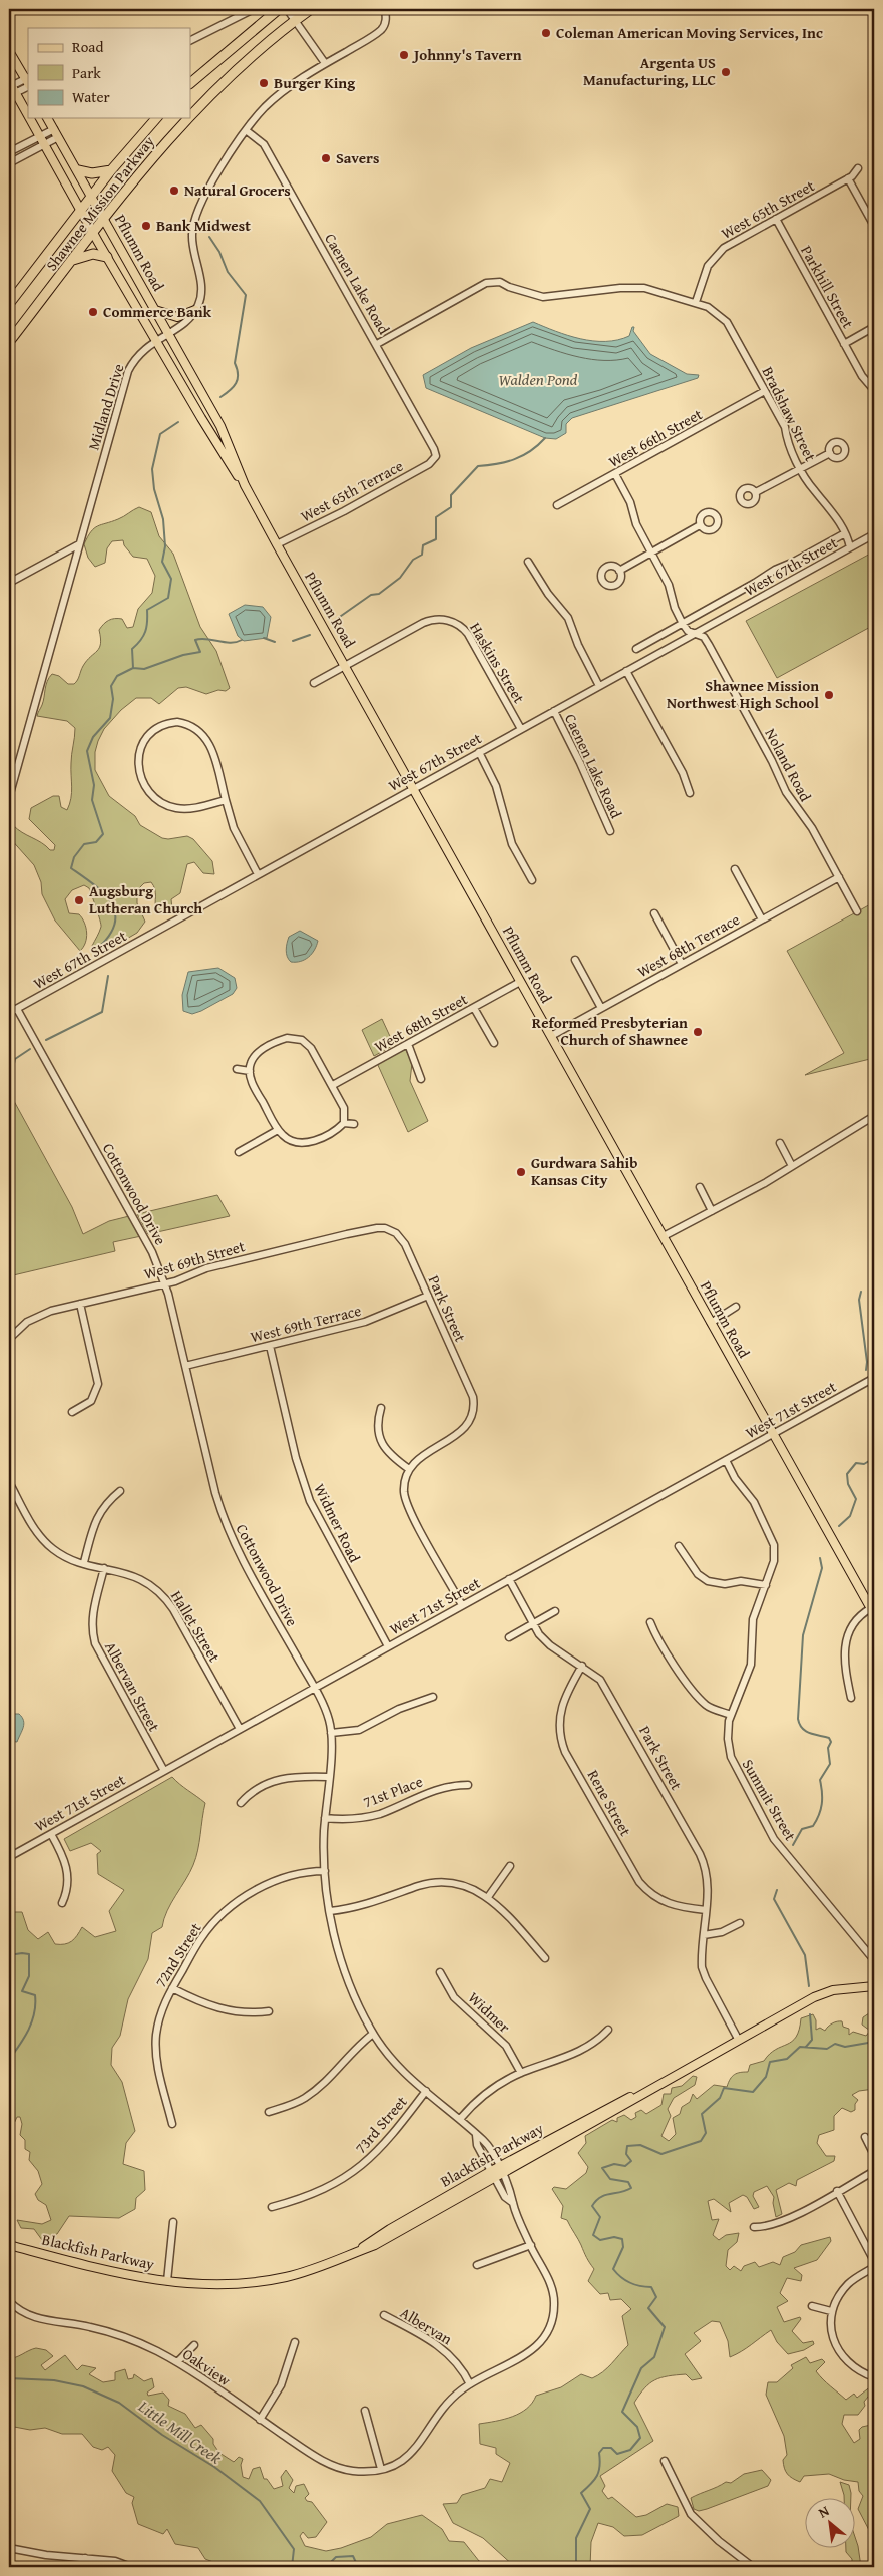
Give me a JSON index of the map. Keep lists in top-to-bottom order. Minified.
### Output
{"streets":{"highway":["Shawnee Mission Parkway"],"main road":["Pflumm Road","Blackfish Parkway"],"street":["West 65th Street","Caenen Lake Road","Parkhill Street","Midland Drive","Bradshaw Street","West 66th Street","West 65th Terrace","West 67th Street","Haskins Street","Noland Road","West 68th Terrace","West 68th Street","Cottonwood Drive","West 69th Street","Park Street","West 69th Terrace","West 71st Street","Widmer Road","Hallet Street","Albervan Street","71st Place","Summit Street","Rene Street","72nd Street","Widmer","73rd Street","Albervan","Oakview"]},"crossings":[["Shawnee Mission Parkway","Pflumm Road"],["West 65th Street","Parkhill Street"],["West 65th Street","Bradshaw Street"],["Pflumm Road","Midland Drive"],["Pflumm Road","West 65th Terrace"],["Pflumm Road","West 67th Street"],["Pflumm Road","Haskins Street"],["Pflumm Road","West 68th Terrace"],["Pflumm Road","West 68th Street"],["Pflumm Road","West 71st Street"],["Caenen Lake Road","West 65th Terrace"],["Caenen Lake Road","West 67th Street"],["Bradshaw Street","West 66th Street"],["Bradshaw Street","West 67th Street"],["West 66th Street","Noland Road"],["West 67th Street","Haskins Street"],["West 67th Street","Noland Road"],["West 67th Street","Cottonwood Drive"],["Noland Road","West 68th Terrace"],["Cottonwood Drive","West 69th Street"],["Cottonwood Drive","West 69th Terrace"],["Cottonwood Drive","West 71st Street"],["Cottonwood Drive","71st Place"],["Cottonwood Drive","72nd Street"],["Cottonwood Drive","73rd Street"],["Cottonwood Drive","Blackfish Parkway"],["Cottonwood Drive","Albervan"],["Cottonwood Drive","Oakview"],["West 69th Street","Park Street"],["Park Street","West 69th Terrace"],["Park Street","West 71st Street"],["Park Street","Rene Street"],["Park Street","Blackfish Parkway"],["West 69th Terrace","Widmer Road"],["West 71st Street","Widmer Road"],["West 71st Street","Hallet Street"],["West 71st Street","Albervan Street"],["West 71st Street","Summit Street"],["Hallet Street","Albervan Street"],["Albervan","Oakview"]],"water":["Walden Pond","Little Mill Creek"],"places":["Coleman American Moving Services, Inc","Johnny's Tavern","Argenta US Manufacturing, LLC","Burger King","Savers","Natural Grocers","Bank Midwest","Commerce Bank","Shawnee Mission Northwest High School","Augsburg Lutheran Church","Reformed Presbyterian Church of Shawnee","Gurdwara Sahib Kansas City"],"legend":["Road","Park","Water"],"north":"top left"}
